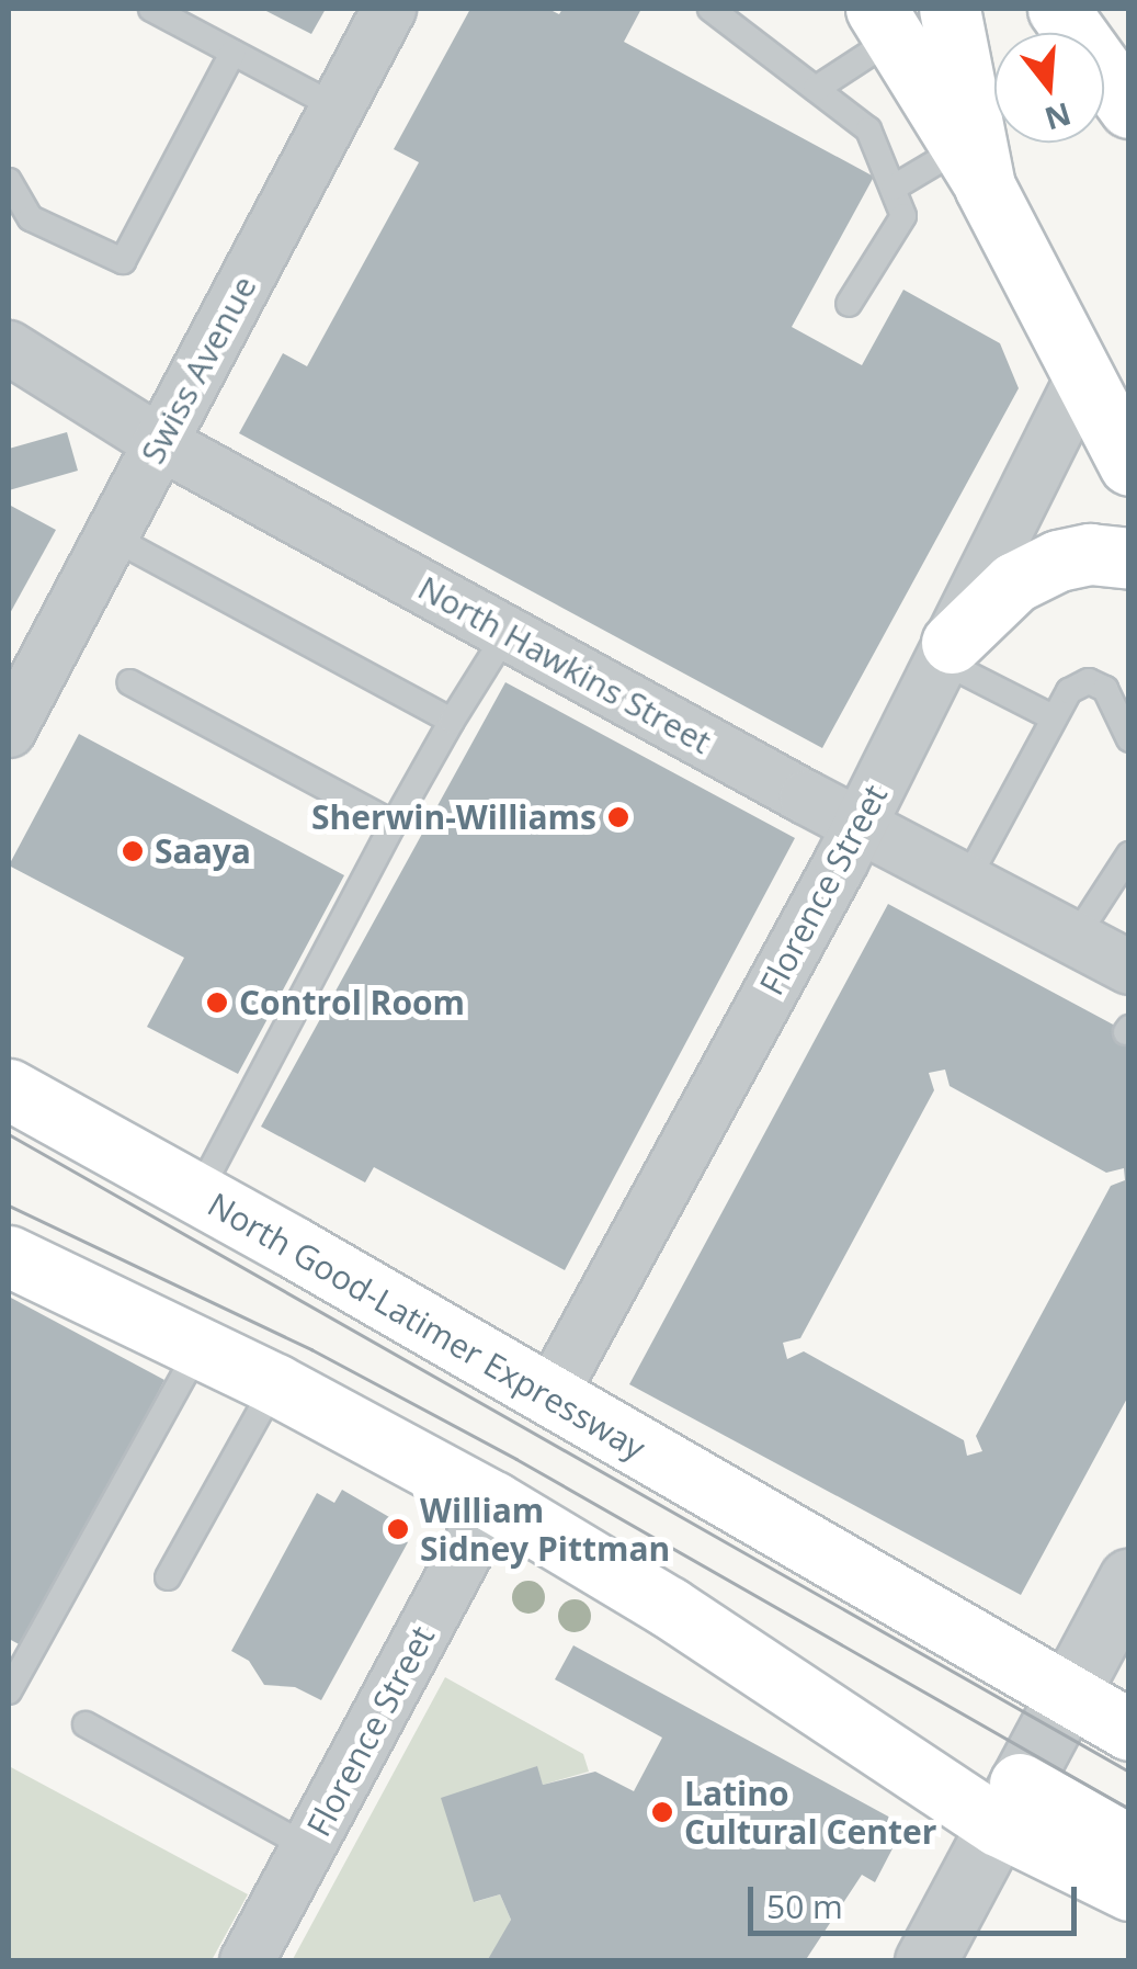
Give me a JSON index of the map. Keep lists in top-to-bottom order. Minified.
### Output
{"streets":{"main road":["North Good-Latimer Expressway"],"street":["Swiss Avenue","North Hawkins Street","Florence Street"]},"crossings":[["Swiss Avenue","North Hawkins Street"],["North Hawkins Street","Florence Street"],["Florence Street","North Good-Latimer Expressway"]],"places":["Sherwin-Williams","Saaya","Control Room","William Sidney Pittman","Latino Cultural Center"],"scale_bar":"50 m","north":"bottom"}
